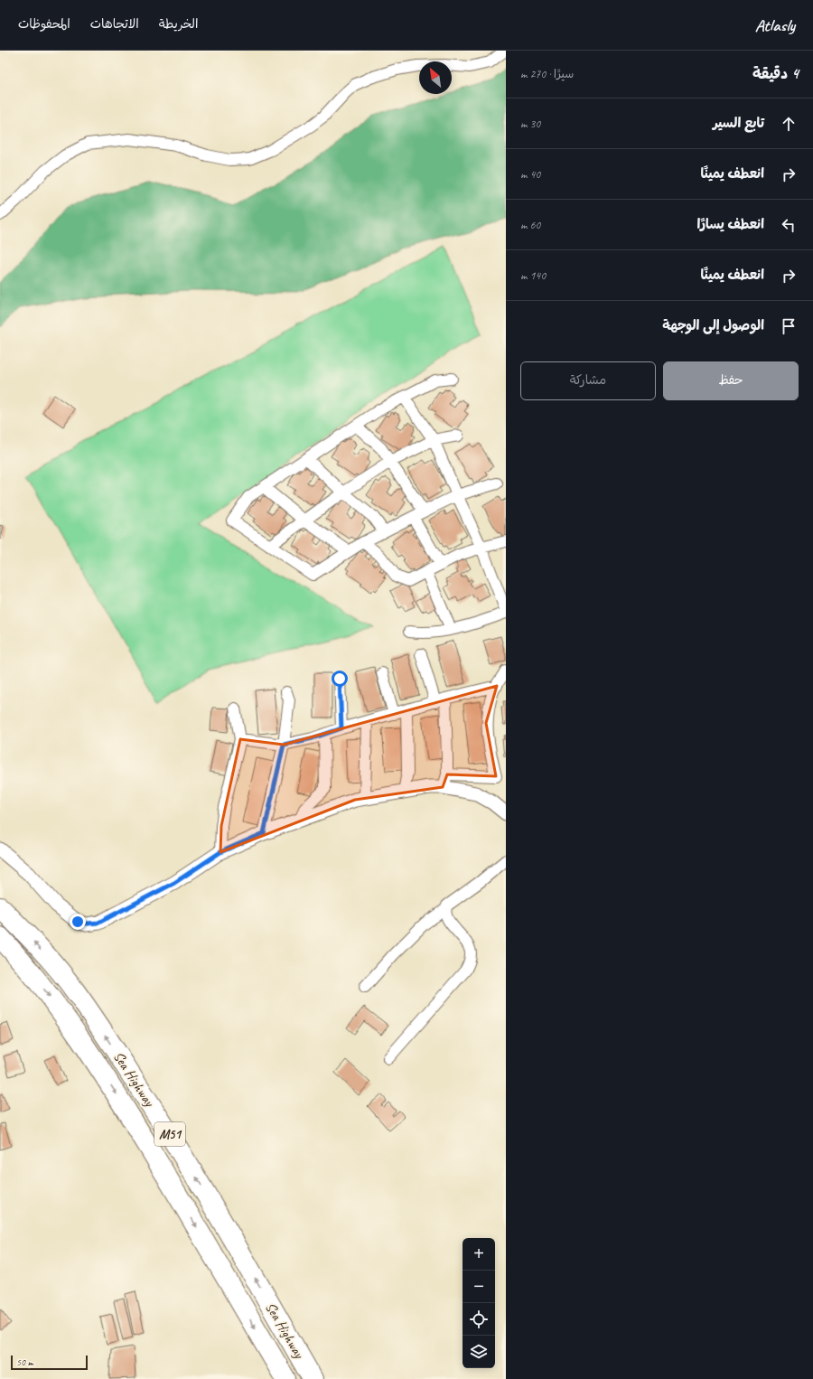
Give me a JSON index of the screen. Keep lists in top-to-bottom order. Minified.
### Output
{"streets":{"highway":["Sea Highway","M51"]},"scale_bar":"50 m","north":"top left","page":{"header":"Atlasly","nav":["الخريطة","الاتجاهات","المحفوظات"],"heading":["4 دقيقة","سيرًا · 270 m"],"list":[["تابع السير","30 m"],["انعطف يمينًا","40 m"],["انعطف يسارًا","60 m"],["انعطف يمينًا","140 m"],"الوصول إلى الوجهة"],"buttons":["حفظ","مشاركة"],"map_buttons":["+","−"],"scale":"50 m"}}
